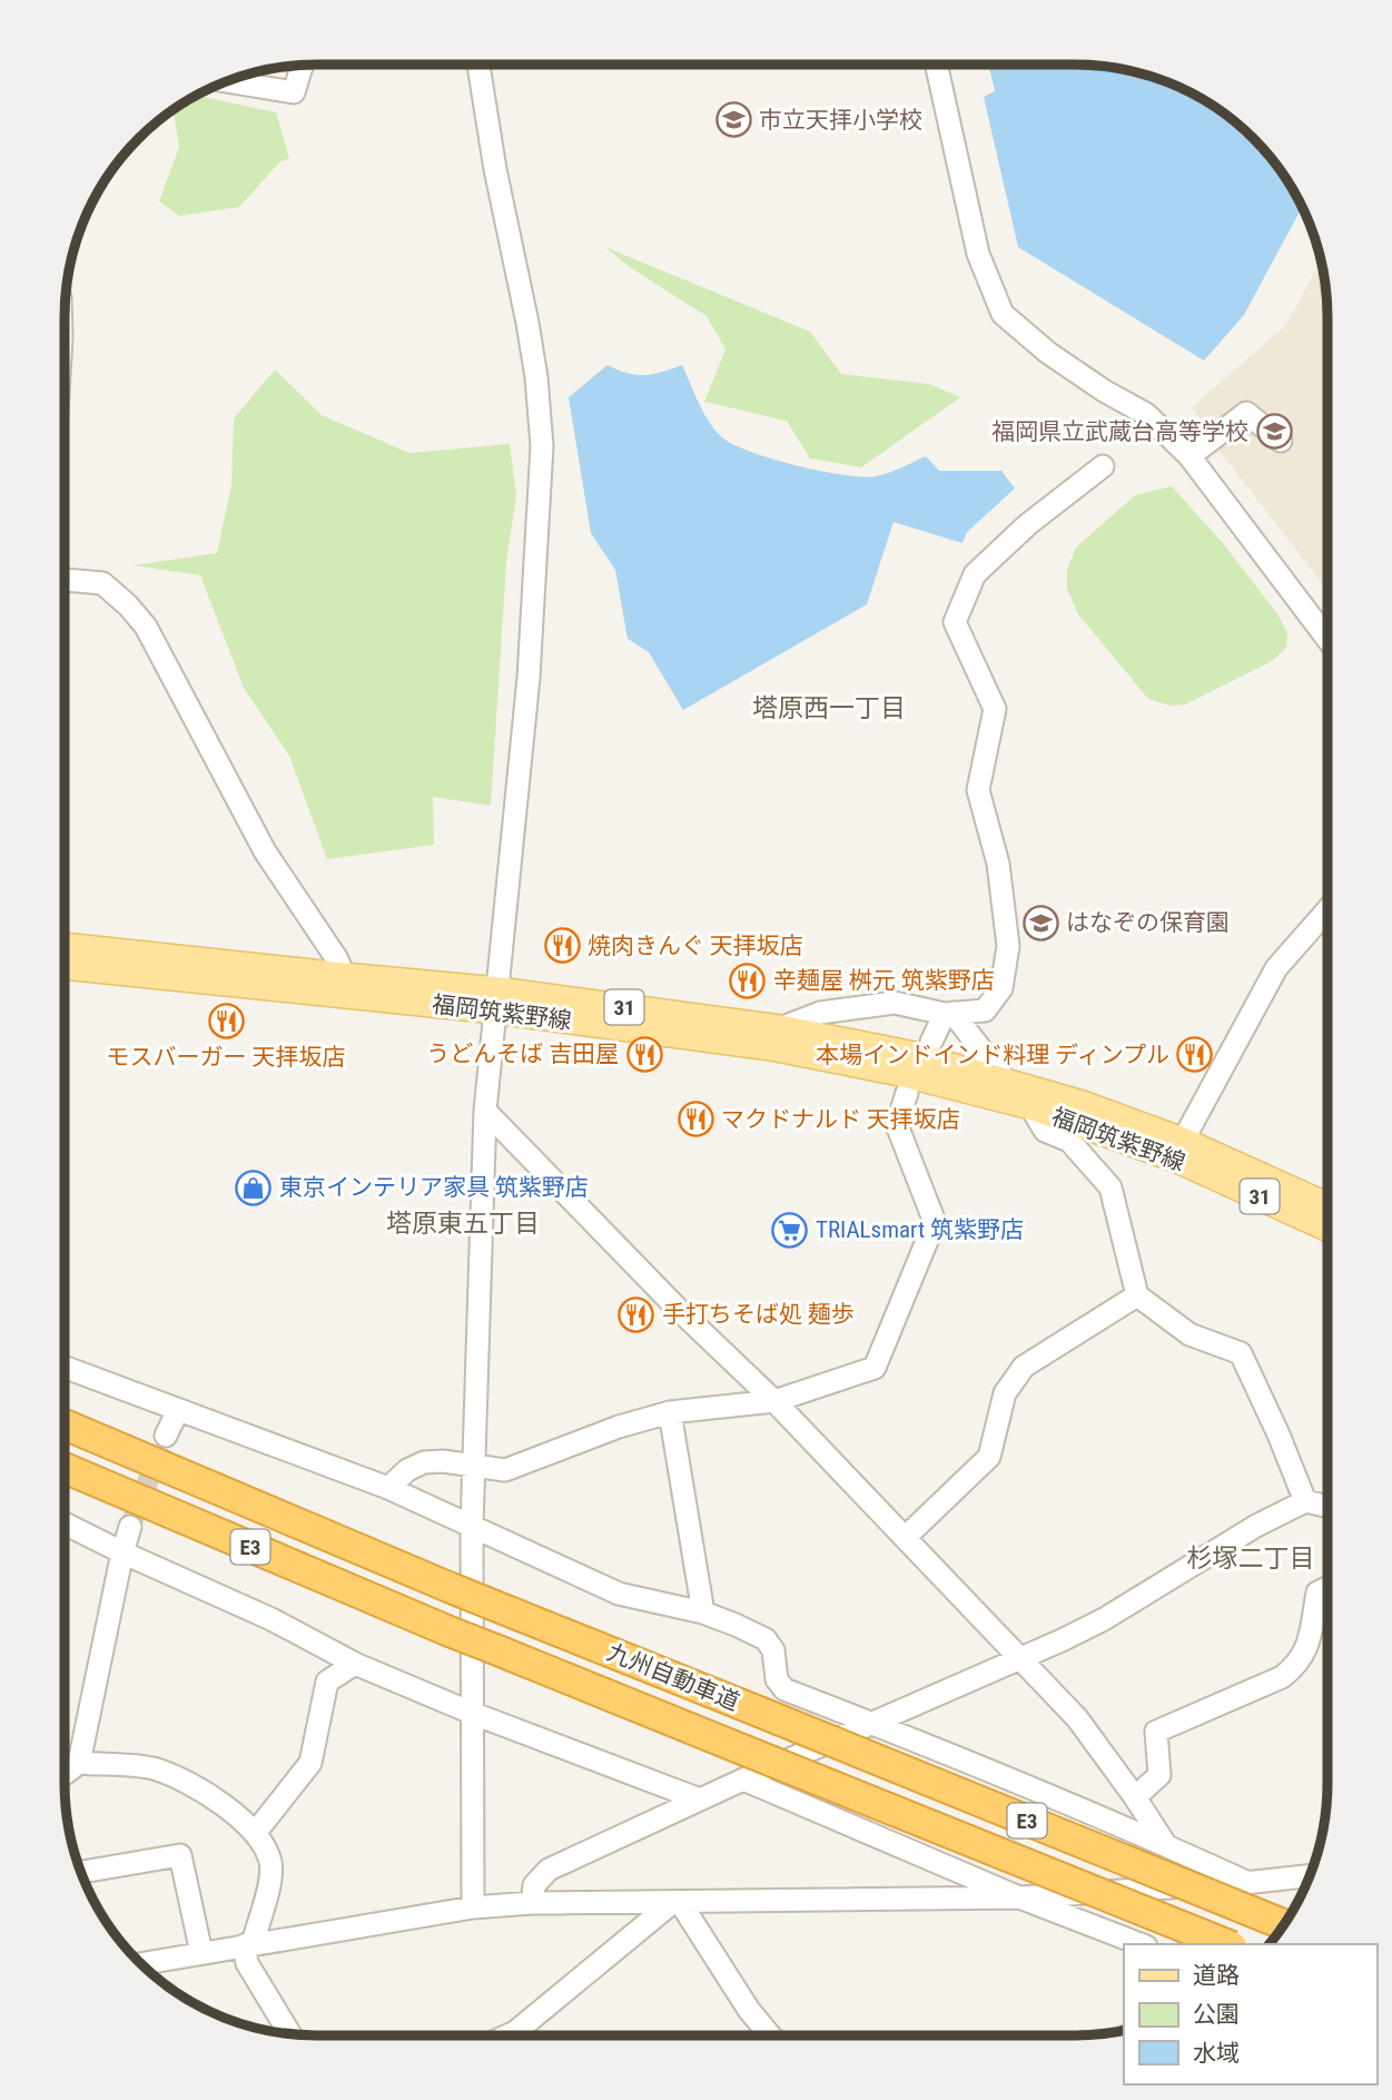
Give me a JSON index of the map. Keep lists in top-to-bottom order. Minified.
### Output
{"streets":{"highway":["E3","九州自動車道"],"main road":["31","福岡筑紫野線"]},"districts":["塔原西一丁目","塔原東五丁目","杉塚二丁目"],"places":{"school or university":["市立天拝小学校","福岡県立武蔵台高等学校","はなぞの保育園"],"restaurant":["焼肉きんぐ 天拝坂店","辛麺屋 桝元 筑紫野店","モスバーガー 天拝坂店","うどんそば 吉田屋","本場インドインド料理 ディンプル","マクドナルド 天拝坂店","手打ちそば処 麺歩"],"shop":["東京インテリア家具 筑紫野店"],"supermarket":["TRIALsmart 筑紫野店"]},"legend":["道路","公園","水域"]}
